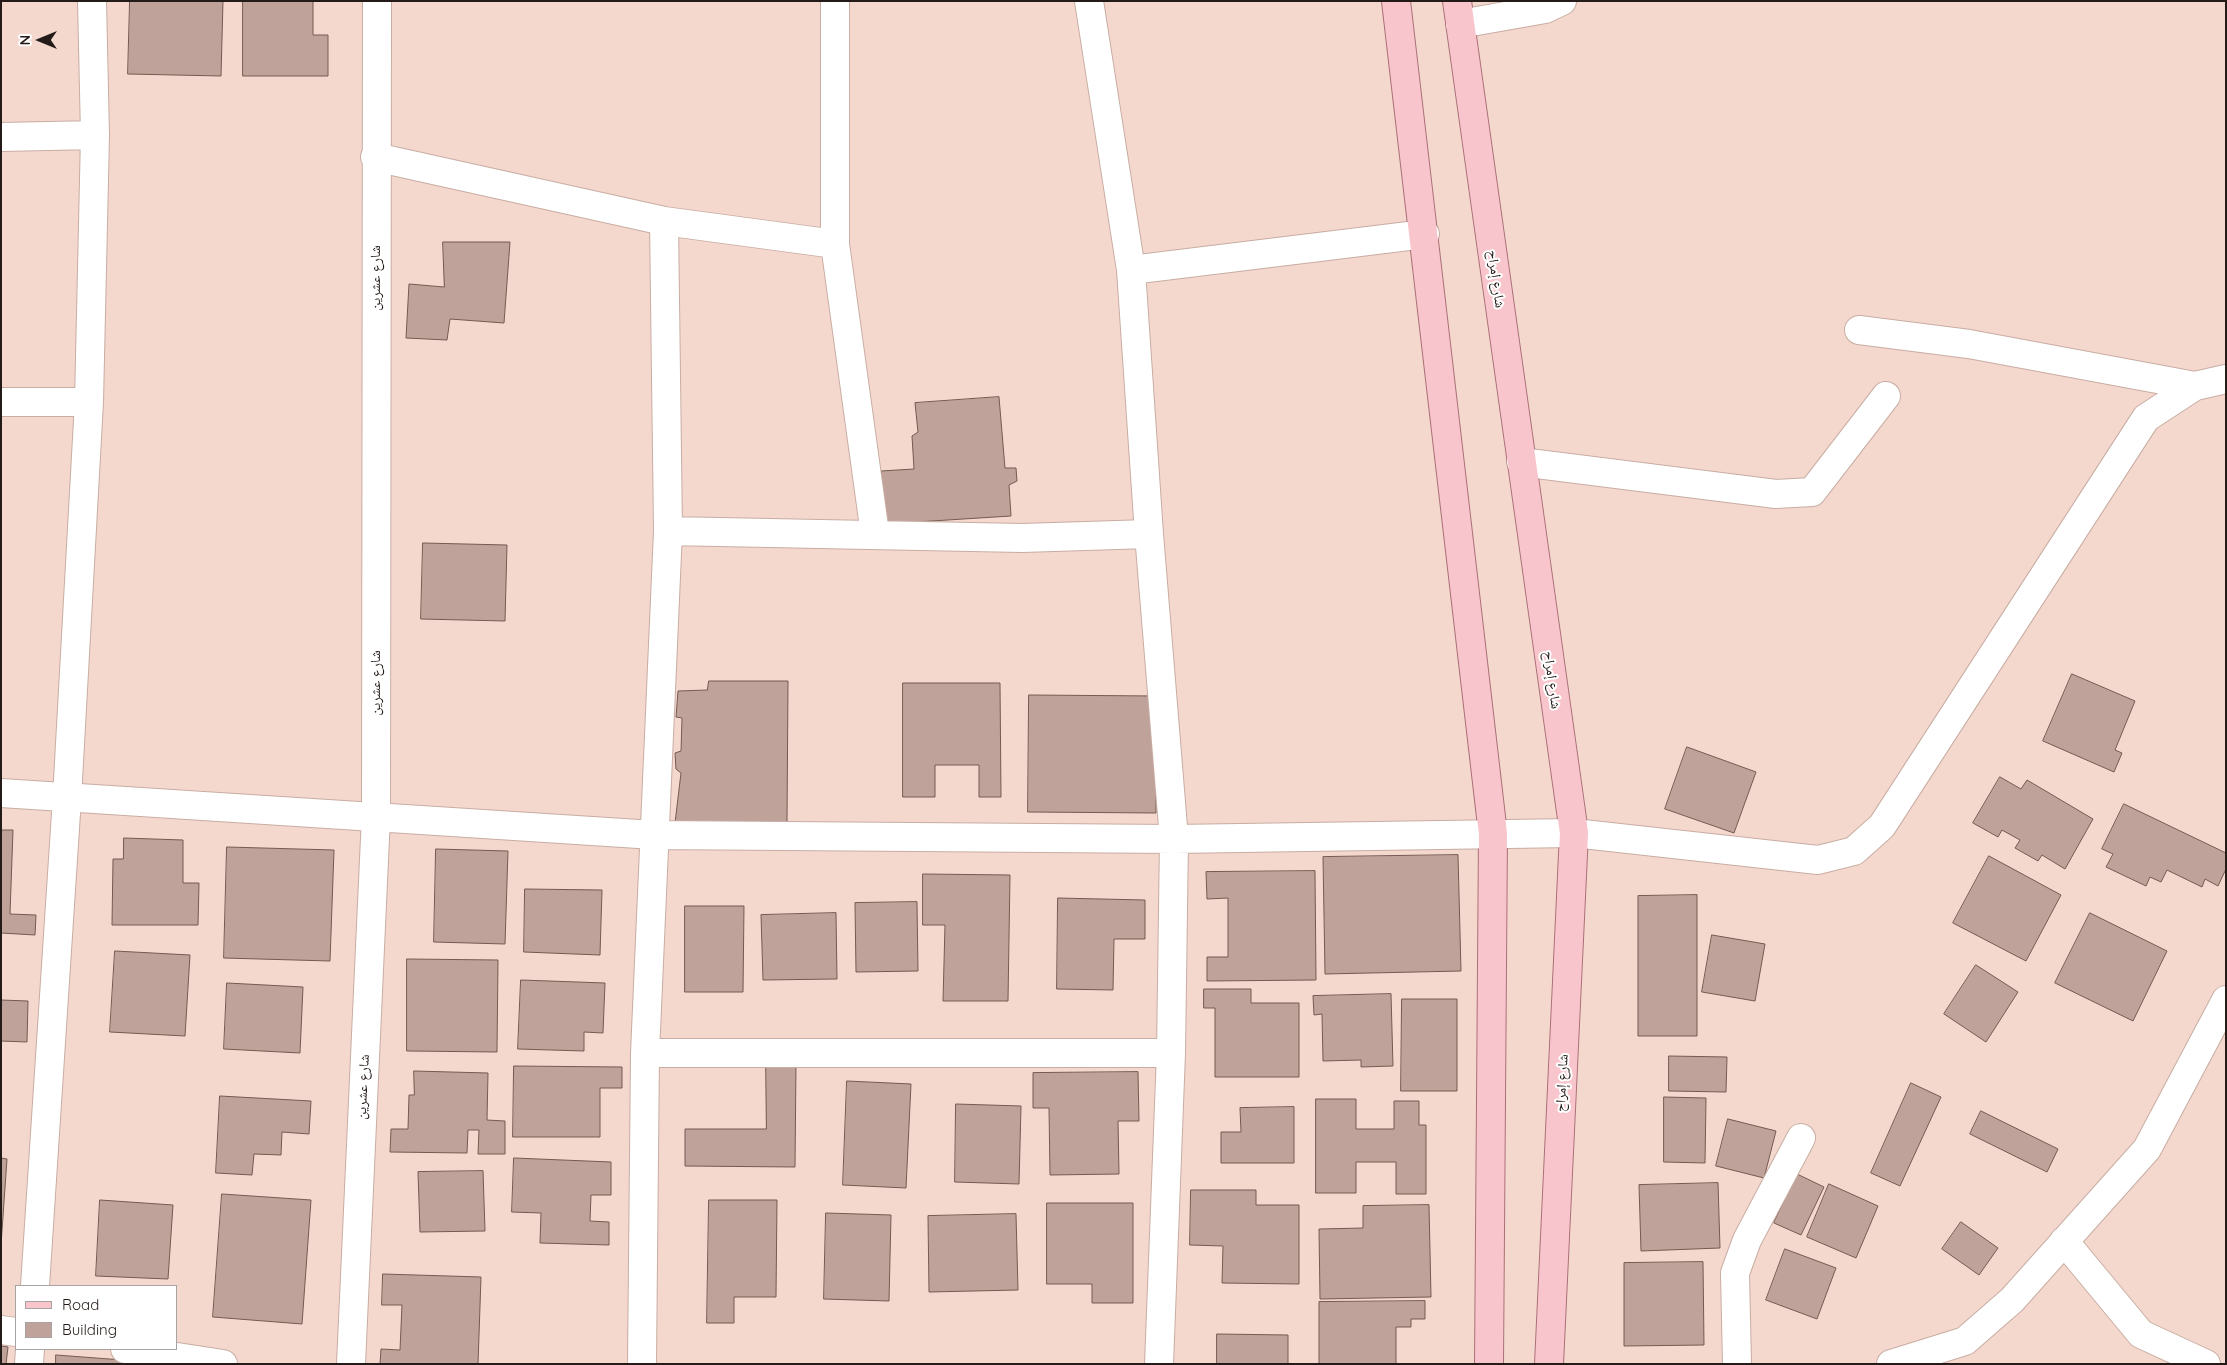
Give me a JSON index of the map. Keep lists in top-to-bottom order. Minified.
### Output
{"streets":{"main road":["شارع إمراح"],"street":["شارع عشرين"]},"legend":["Road","Building"],"north":"left"}
